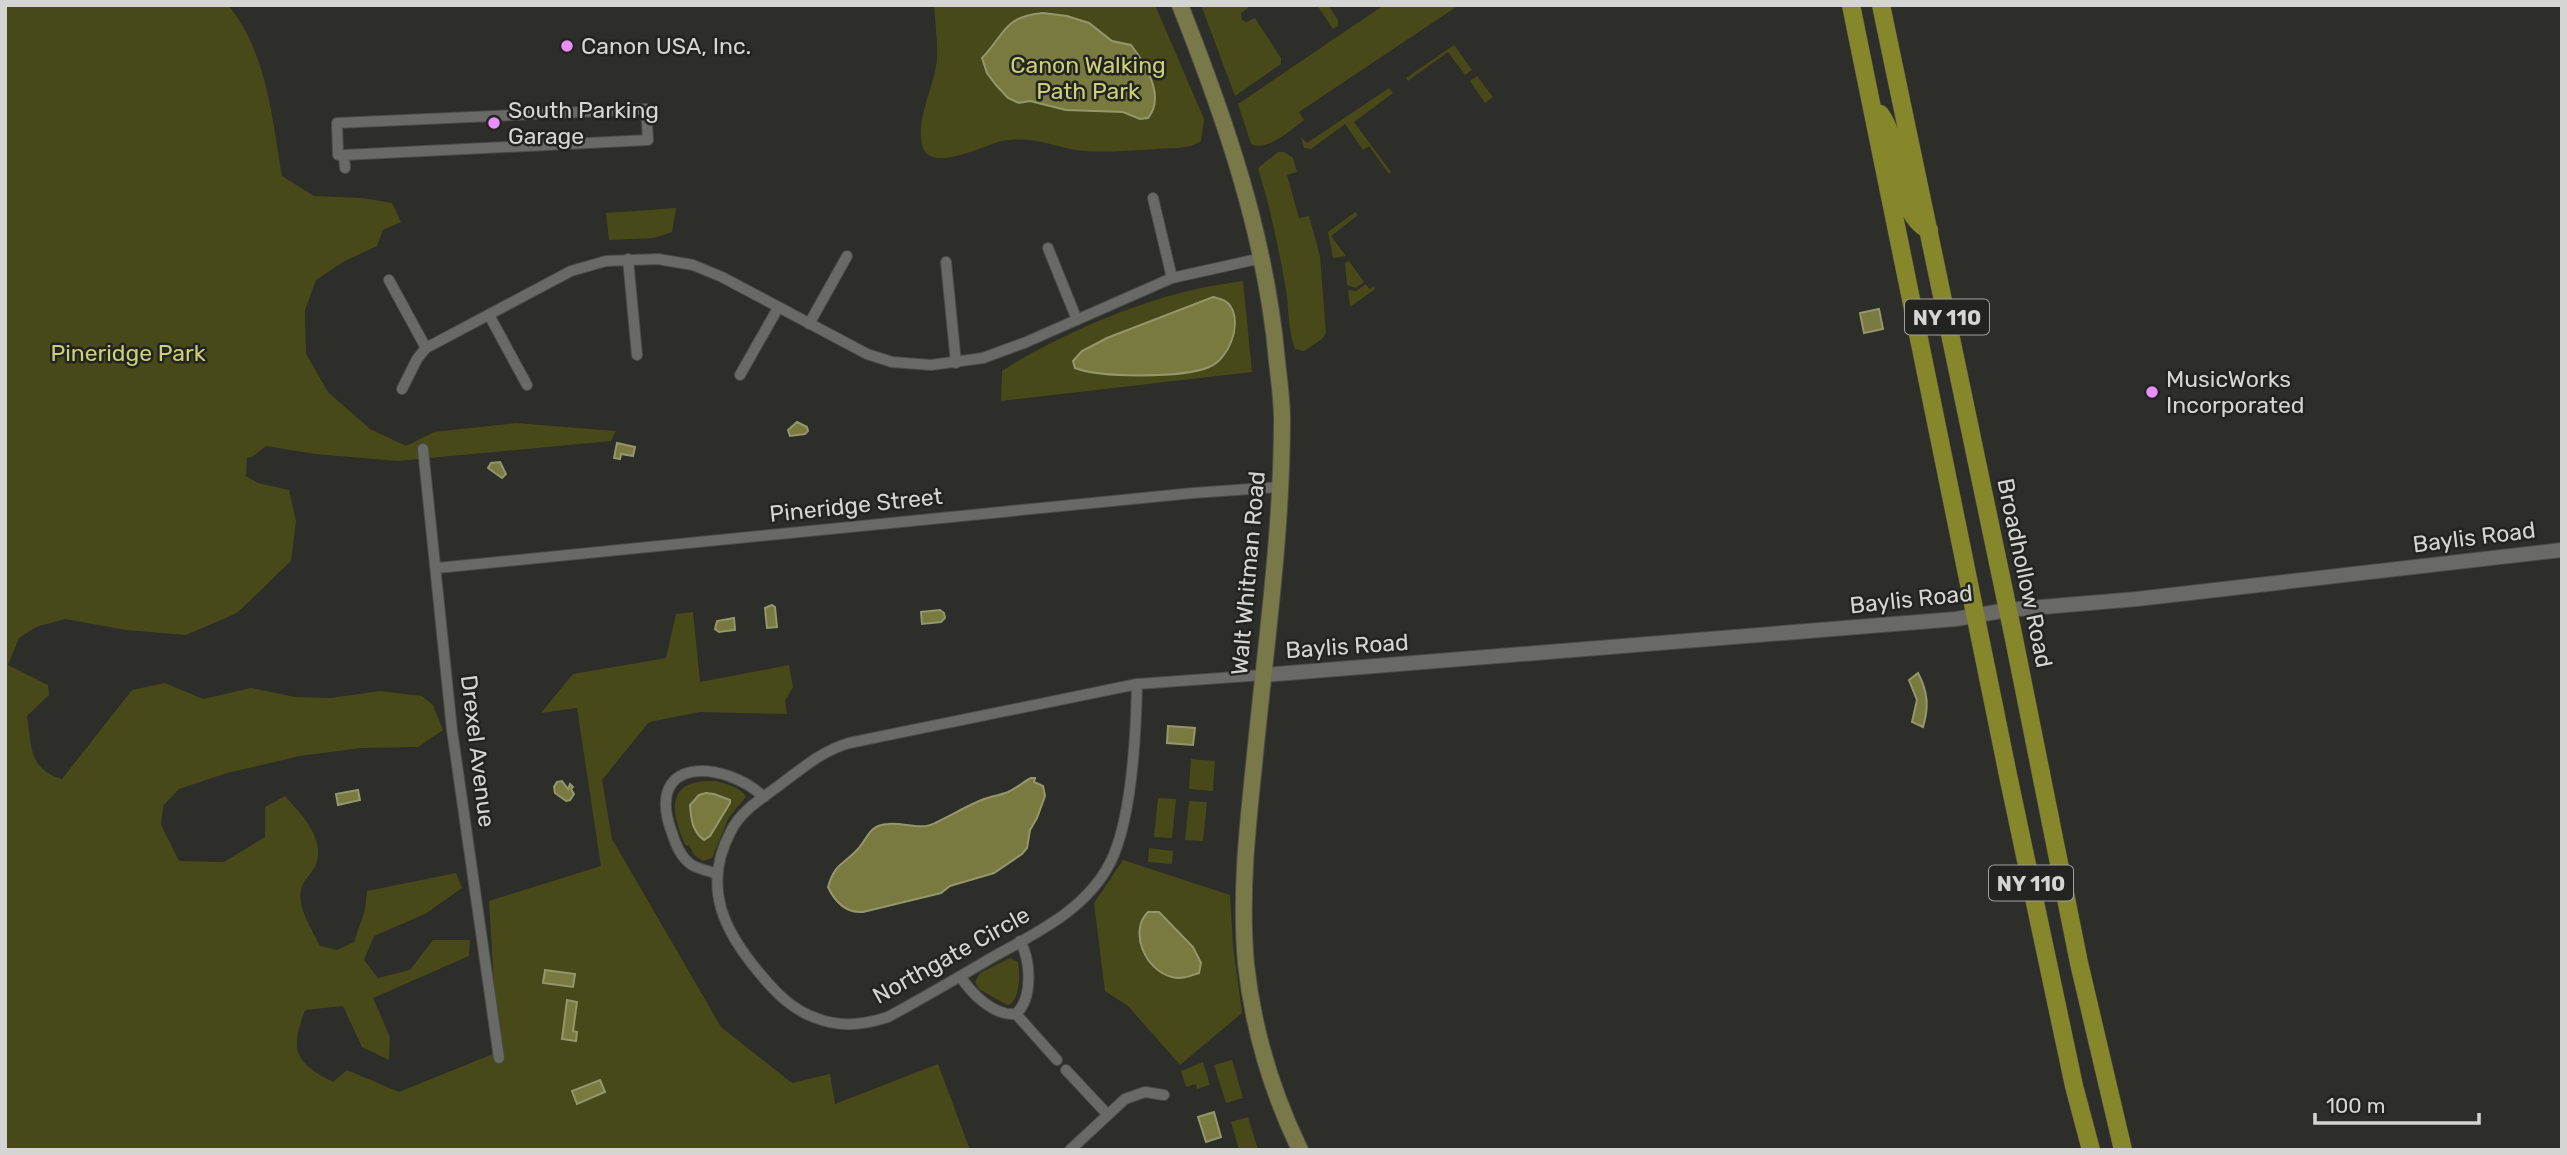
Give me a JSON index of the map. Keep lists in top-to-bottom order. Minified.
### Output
{"streets":{"main road":["NY 110","Walt Whitman Road","Broadhollow Road"],"street":["Pineridge Street","Baylis Road","Drexel Avenue","Northgate Circle"]},"crossings":[["NY 110","Baylis Road"],["Pineridge Street","Walt Whitman Road"],["Pineridge Street","Drexel Avenue"],["Baylis Road","Walt Whitman Road"],["Baylis Road","Broadhollow Road"],["Baylis Road","Northgate Circle"],["Walt Whitman Road","Northgate Circle"]],"parks":["Canon Walking Path Park","Pineridge Park"],"places":["Canon USA, Inc.","South Parking Garage","MusicWorks Incorporated"],"scale_bar":"100 m"}
